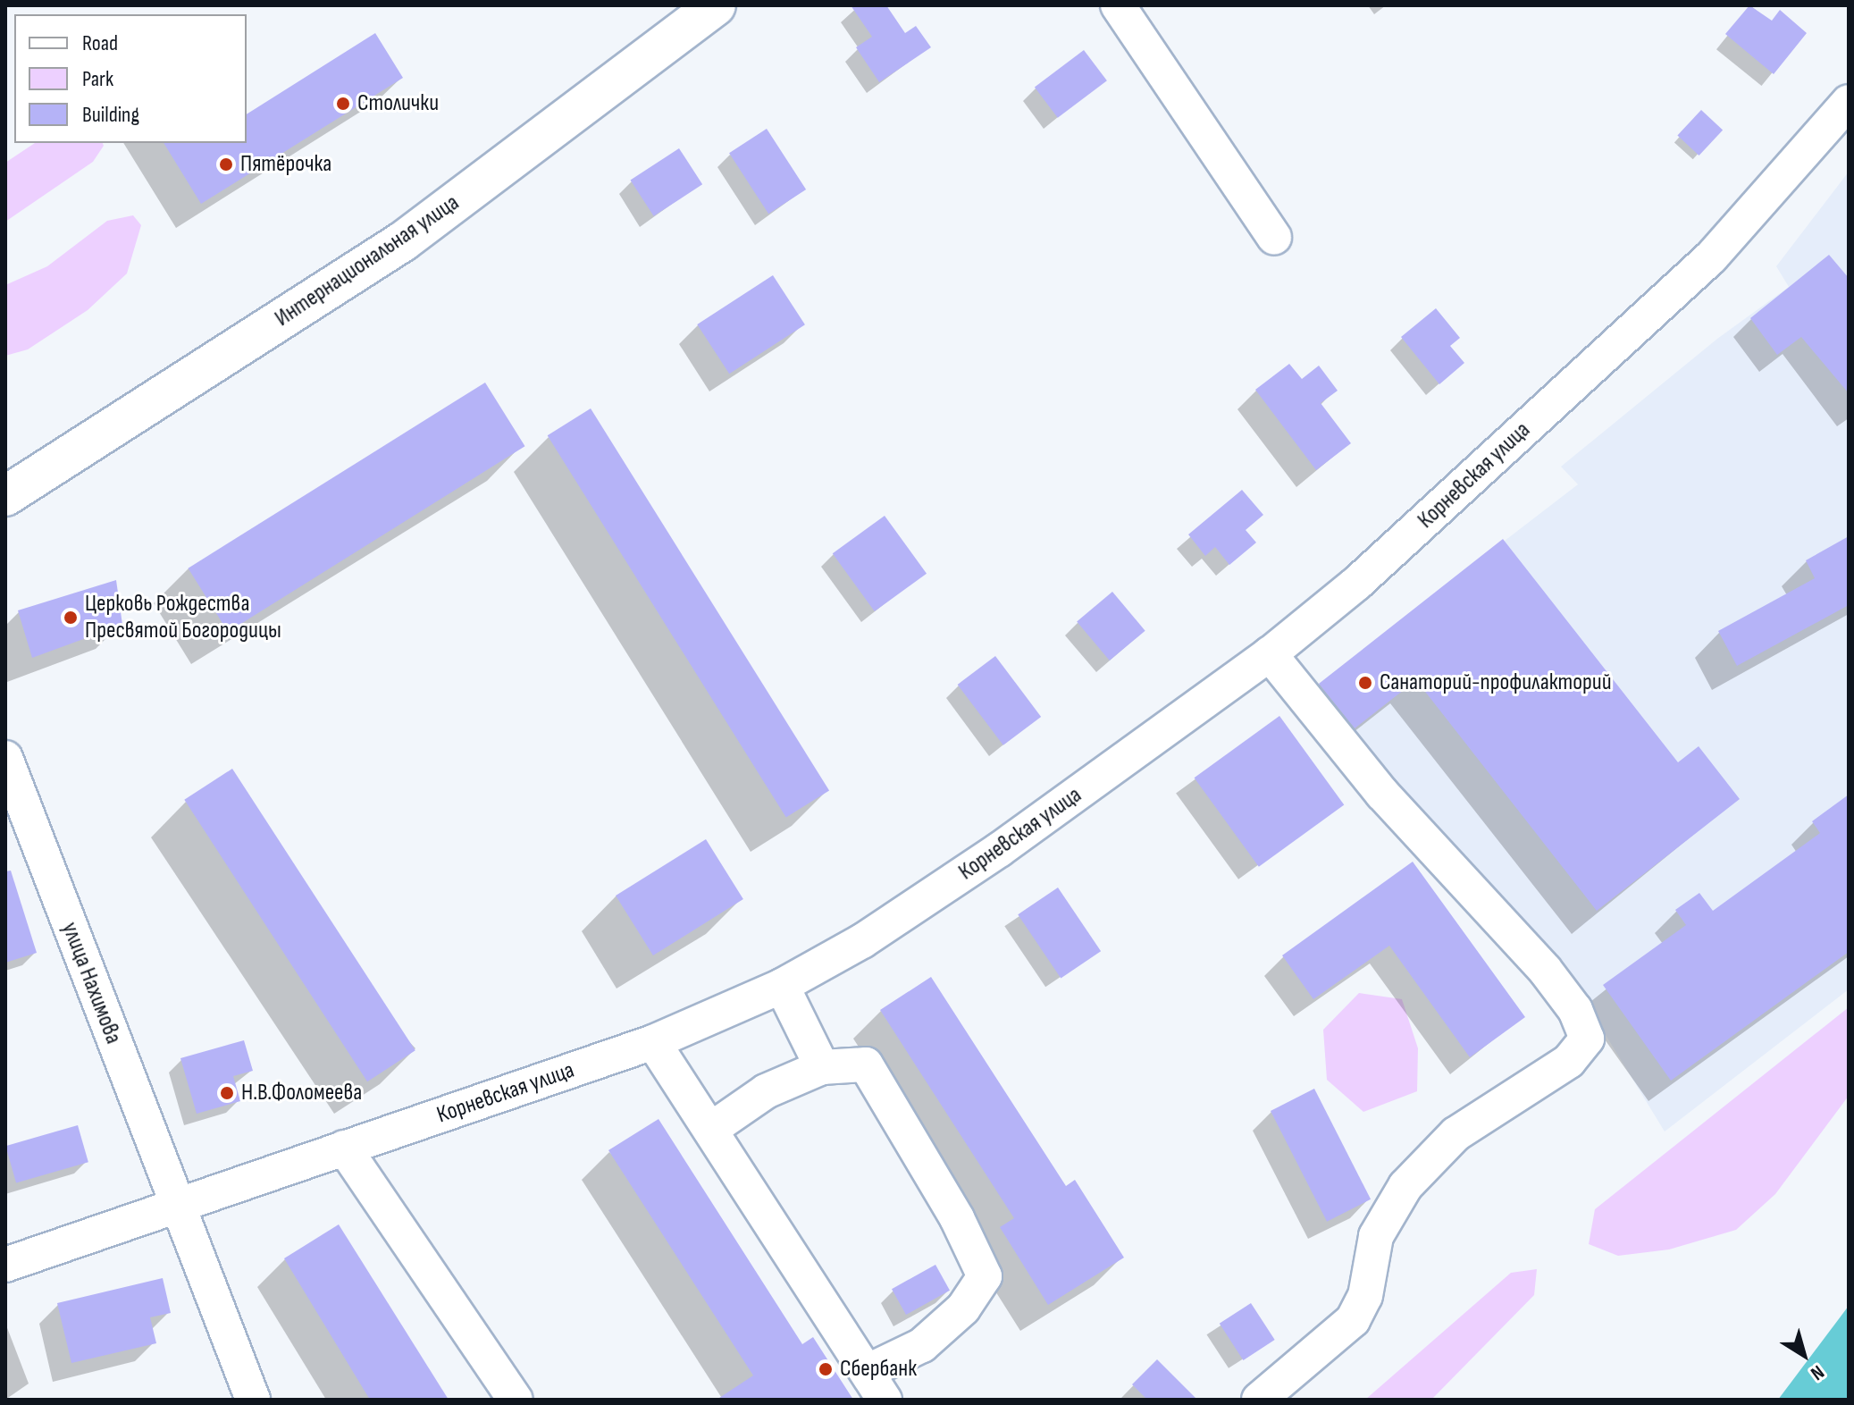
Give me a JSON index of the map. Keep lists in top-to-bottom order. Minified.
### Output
{"streets":{"street":["Интернациональная улица","Корневская улица","улица Нахимова"]},"crossings":[["Корневская улица","улица Нахимова"]],"places":["Столички","Пятёрочка","Церковь Рождества Пресвятой Богородицы","Санаторий-профилакторий","Н.В.Фоломеева","Сбербанк"],"legend":["Road","Park","Building"],"north":"bottom right"}
